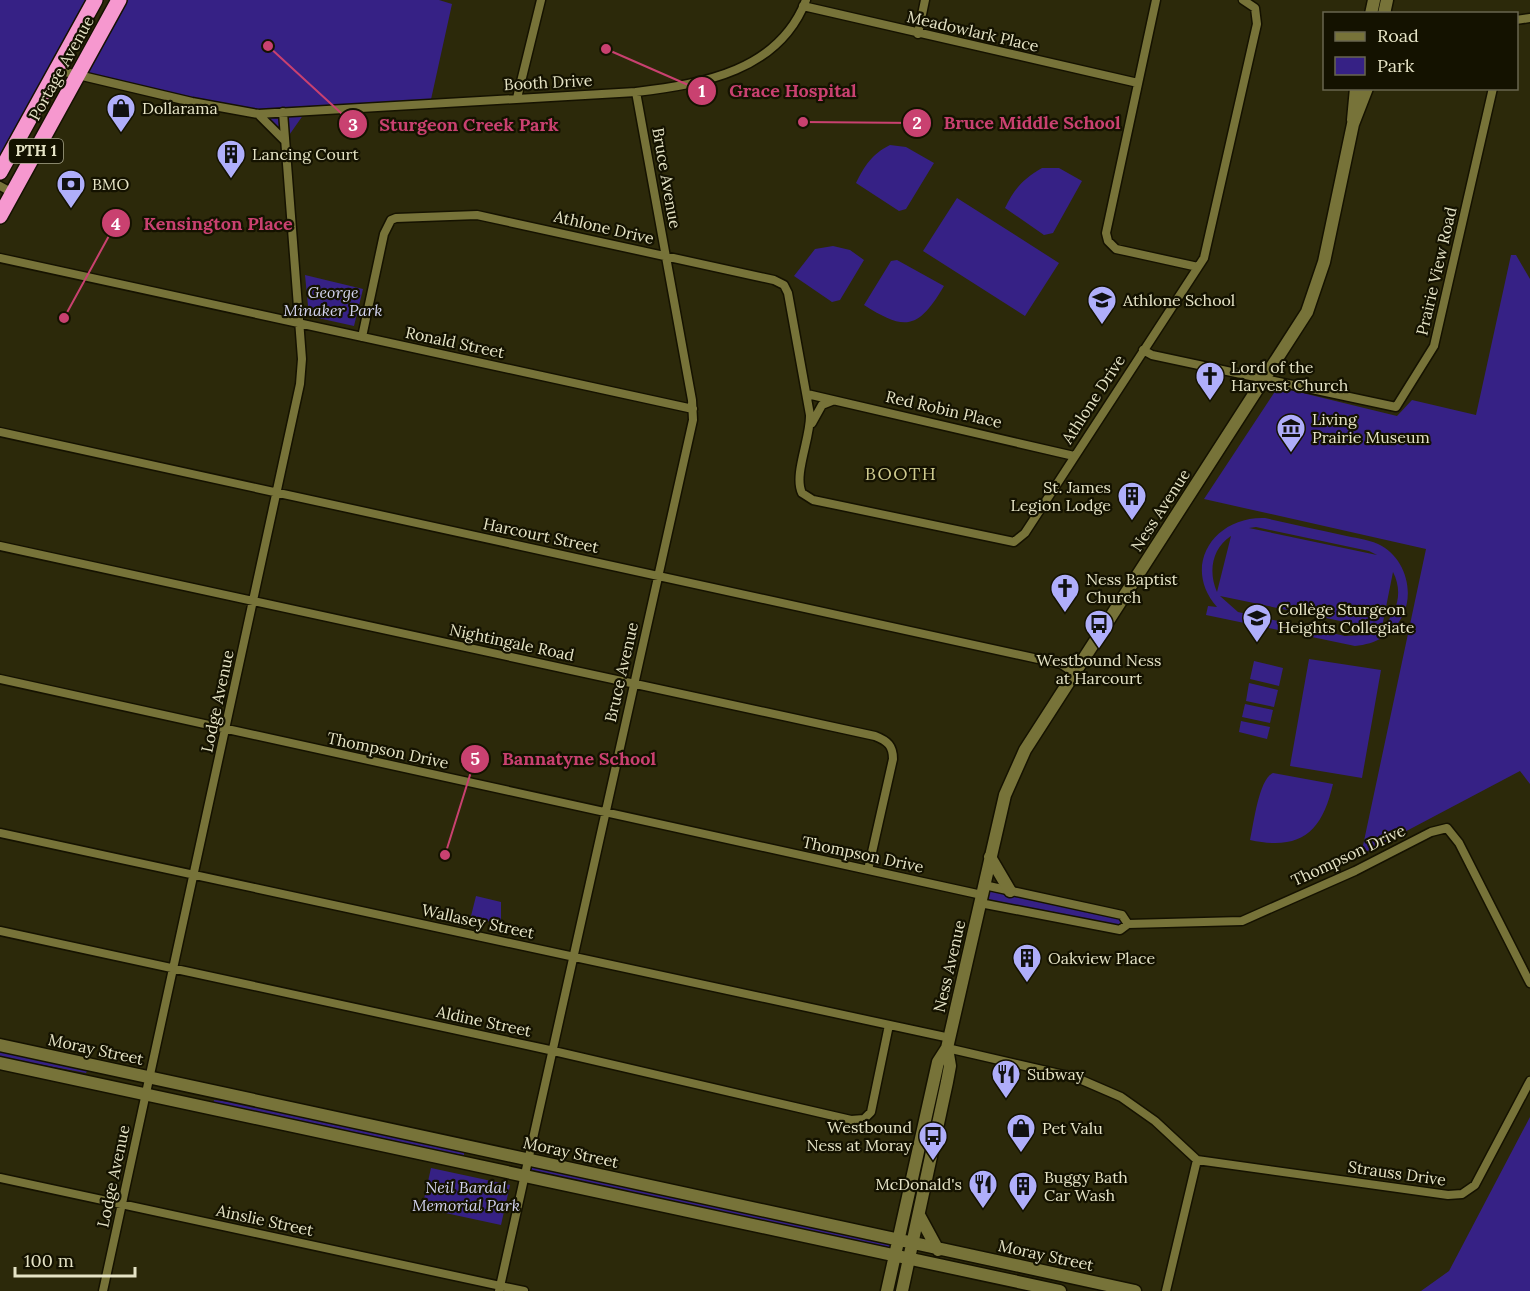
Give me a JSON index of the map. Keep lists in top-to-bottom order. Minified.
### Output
{"streets":{"highway":["Portage Avenue","PTH 1"],"main road":["Ness Avenue","Moray Street"],"street":["Meadowlark Place","Booth Drive","Bruce Avenue","Athlone Drive","Prairie View Road","Ronald Street","Red Robin Place","Harcourt Street","Nightingale Road","Lodge Avenue","Thompson Drive","Wallasey Street","Aldine Street","Strauss Drive","Ainslie Street"]},"crossings":[["Meadowlark Place","Booth Drive"],["Portage Avenue","Booth Drive"],["Booth Drive","Bruce Avenue"],["Booth Drive","Lodge Avenue"],["Bruce Avenue","Athlone Drive"],["Bruce Avenue","Ronald Street"],["Bruce Avenue","Harcourt Street"],["Bruce Avenue","Nightingale Road"],["Bruce Avenue","Thompson Drive"],["Bruce Avenue","Wallasey Street"],["Bruce Avenue","Aldine Street"],["Bruce Avenue","Moray Street"],["Bruce Avenue","Ainslie Street"],["Athlone Drive","Prairie View Road"],["Athlone Drive","Ronald Street"],["Athlone Drive","Red Robin Place"],["Prairie View Road","Ness Avenue"],["Ronald Street","Lodge Avenue"],["Ness Avenue","Harcourt Street"],["Ness Avenue","Thompson Drive"],["Ness Avenue","Wallasey Street"],["Ness Avenue","Moray Street"],["Harcourt Street","Lodge Avenue"],["Nightingale Road","Lodge Avenue"],["Nightingale Road","Thompson Drive"],["Lodge Avenue","Thompson Drive"],["Lodge Avenue","Wallasey Street"],["Lodge Avenue","Aldine Street"],["Lodge Avenue","Moray Street"],["Lodge Avenue","Ainslie Street"],["Wallasey Street","Aldine Street"]],"districts":["BOOTH"],"parks":["George Minaker Park","Neil Bardal Memorial Park"],"places":{"other":["Sturgeon Creek Park","Grace Hospital","Bruce Middle School","Kensington Place","Bannatyne School"],"shop":["Dollarama","Pet Valu"],"building":["Lancing Court","St. James Legion Lodge","Oakview Place","Buggy Bath Car Wash"],"bank":["BMO"],"school or university":["Athlone School","Collège Sturgeon Heights Collegiate"],"church":["Lord of the Harvest Church","Ness Baptist Church"],"museum":["Living Prairie Museum"],"bus stop":["Westbound Ness at Harcourt","Westbound Ness at Moray"],"restaurant":["Subway","McDonald's"]},"legend":["Road","Park"],"scale_bar":"100 m"}
